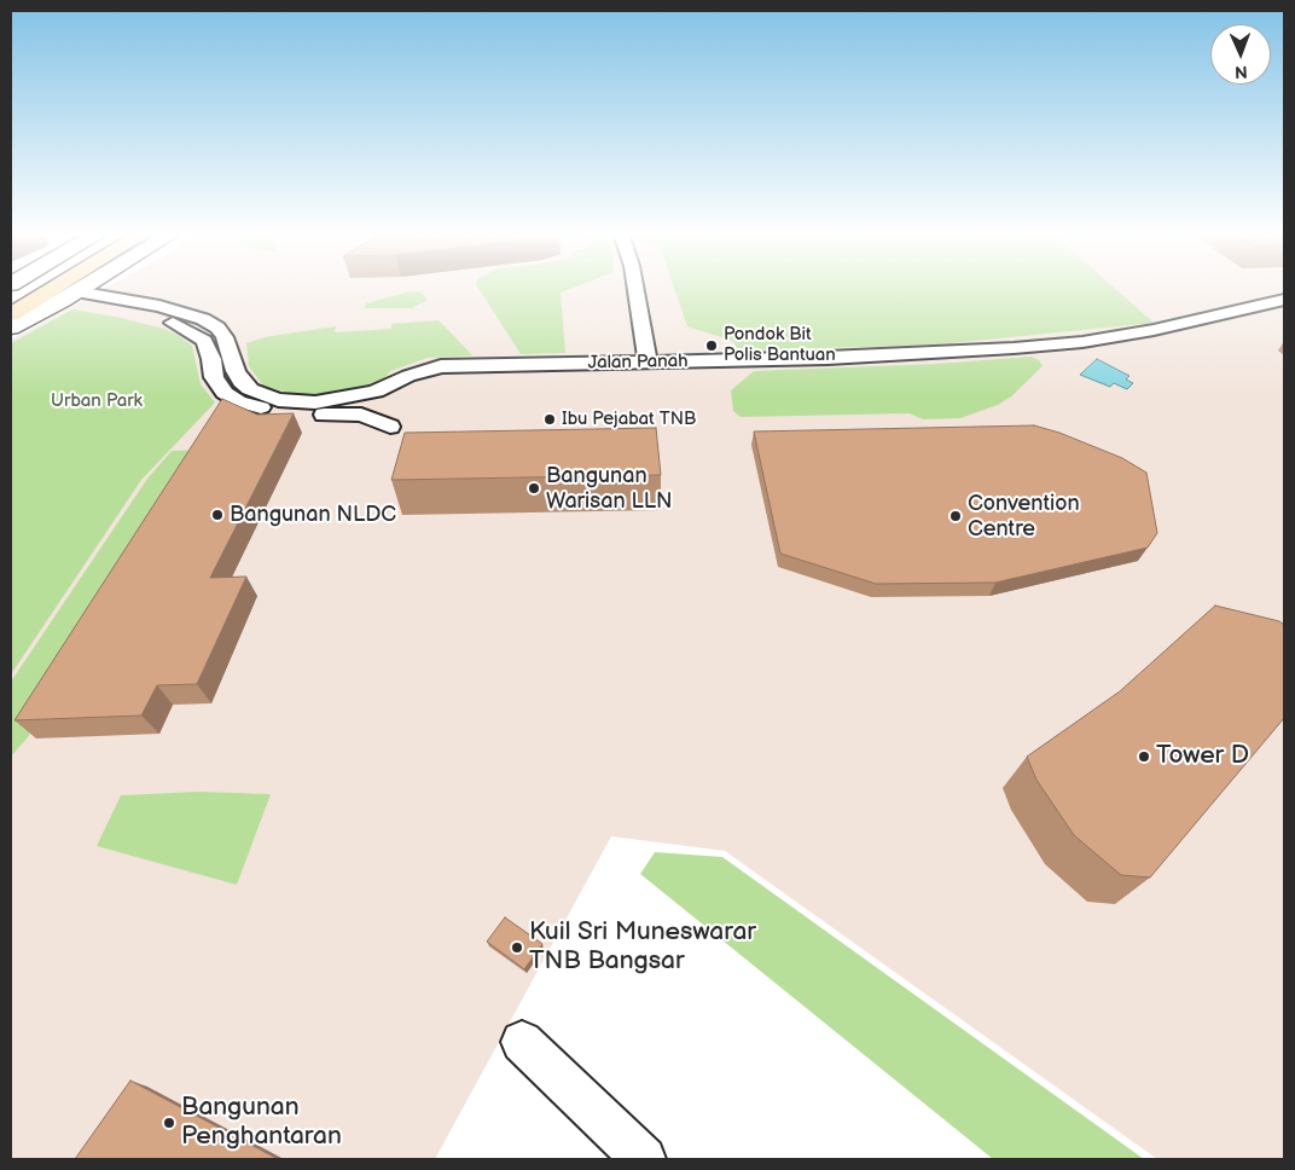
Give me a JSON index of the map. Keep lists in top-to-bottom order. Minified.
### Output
{"streets":{"street":["Jalan Panah"]},"parks":["Urban Park"],"places":["Pondok Bit Polis Bantuan","Ibu Pejabat TNB","Bangunan Warisan LLN","Bangunan NLDC","Convention Centre","Tower D","Kuil Sri Muneswarar TNB Bangsar","Bangunan Penghantaran"],"north":"bottom"}
